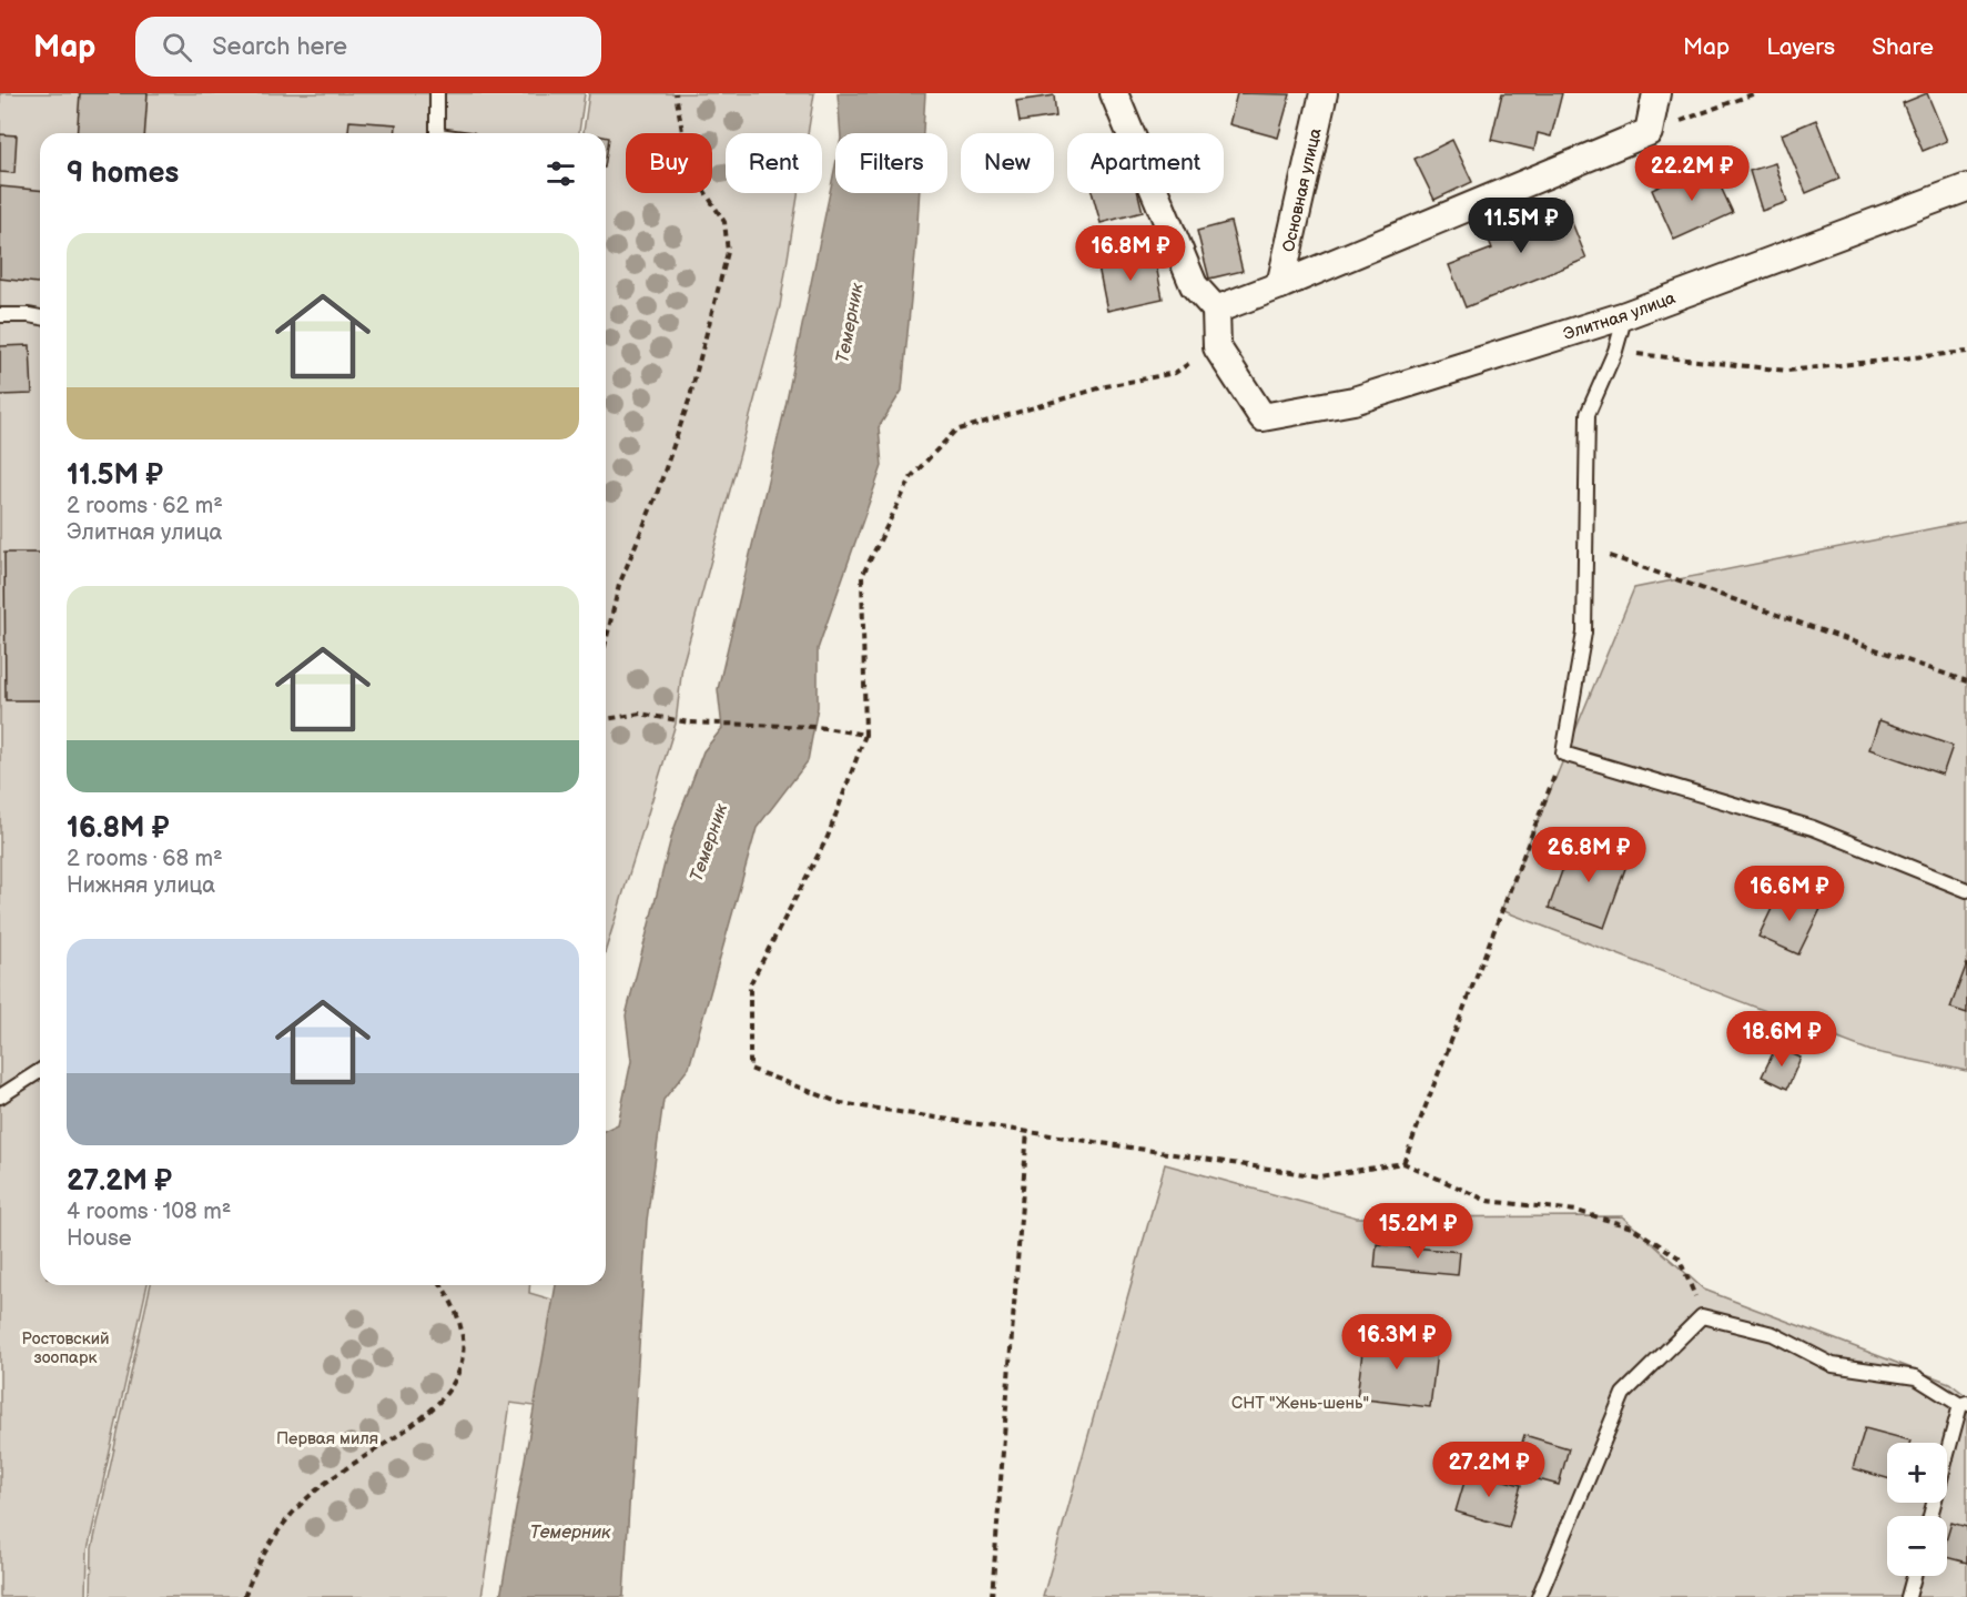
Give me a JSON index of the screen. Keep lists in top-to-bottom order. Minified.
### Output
{"streets":{"street":["Основная улица","Элитная улица"]},"water":["Темерник"],"parks":["Ростовский зоопарк","СНТ \"Жень-шень\"","Первая миля"],"page":{"header":"Map","search":"Search here","nav":["Map","Layers","Share"],"chip":["Buy","Rent","Filters","New","Apartment"],"heading":"9 homes","price":["22.2M ₽","11.5M ₽","16.8M ₽","26.8M ₽","16.6M ₽","18.6M ₽","15.2M ₽","16.3M ₽","27.2M ₽"],"list":[{"name":"11.5M ₽","note":"2 rooms · 62 m² · Элитная улица"},{"name":"16.8M ₽","note":"2 rooms · 68 m² · Нижняя улица"},{"name":"27.2M ₽","note":"4 rooms · 108 m² · House"}],"map_buttons":["+","−"]}}
